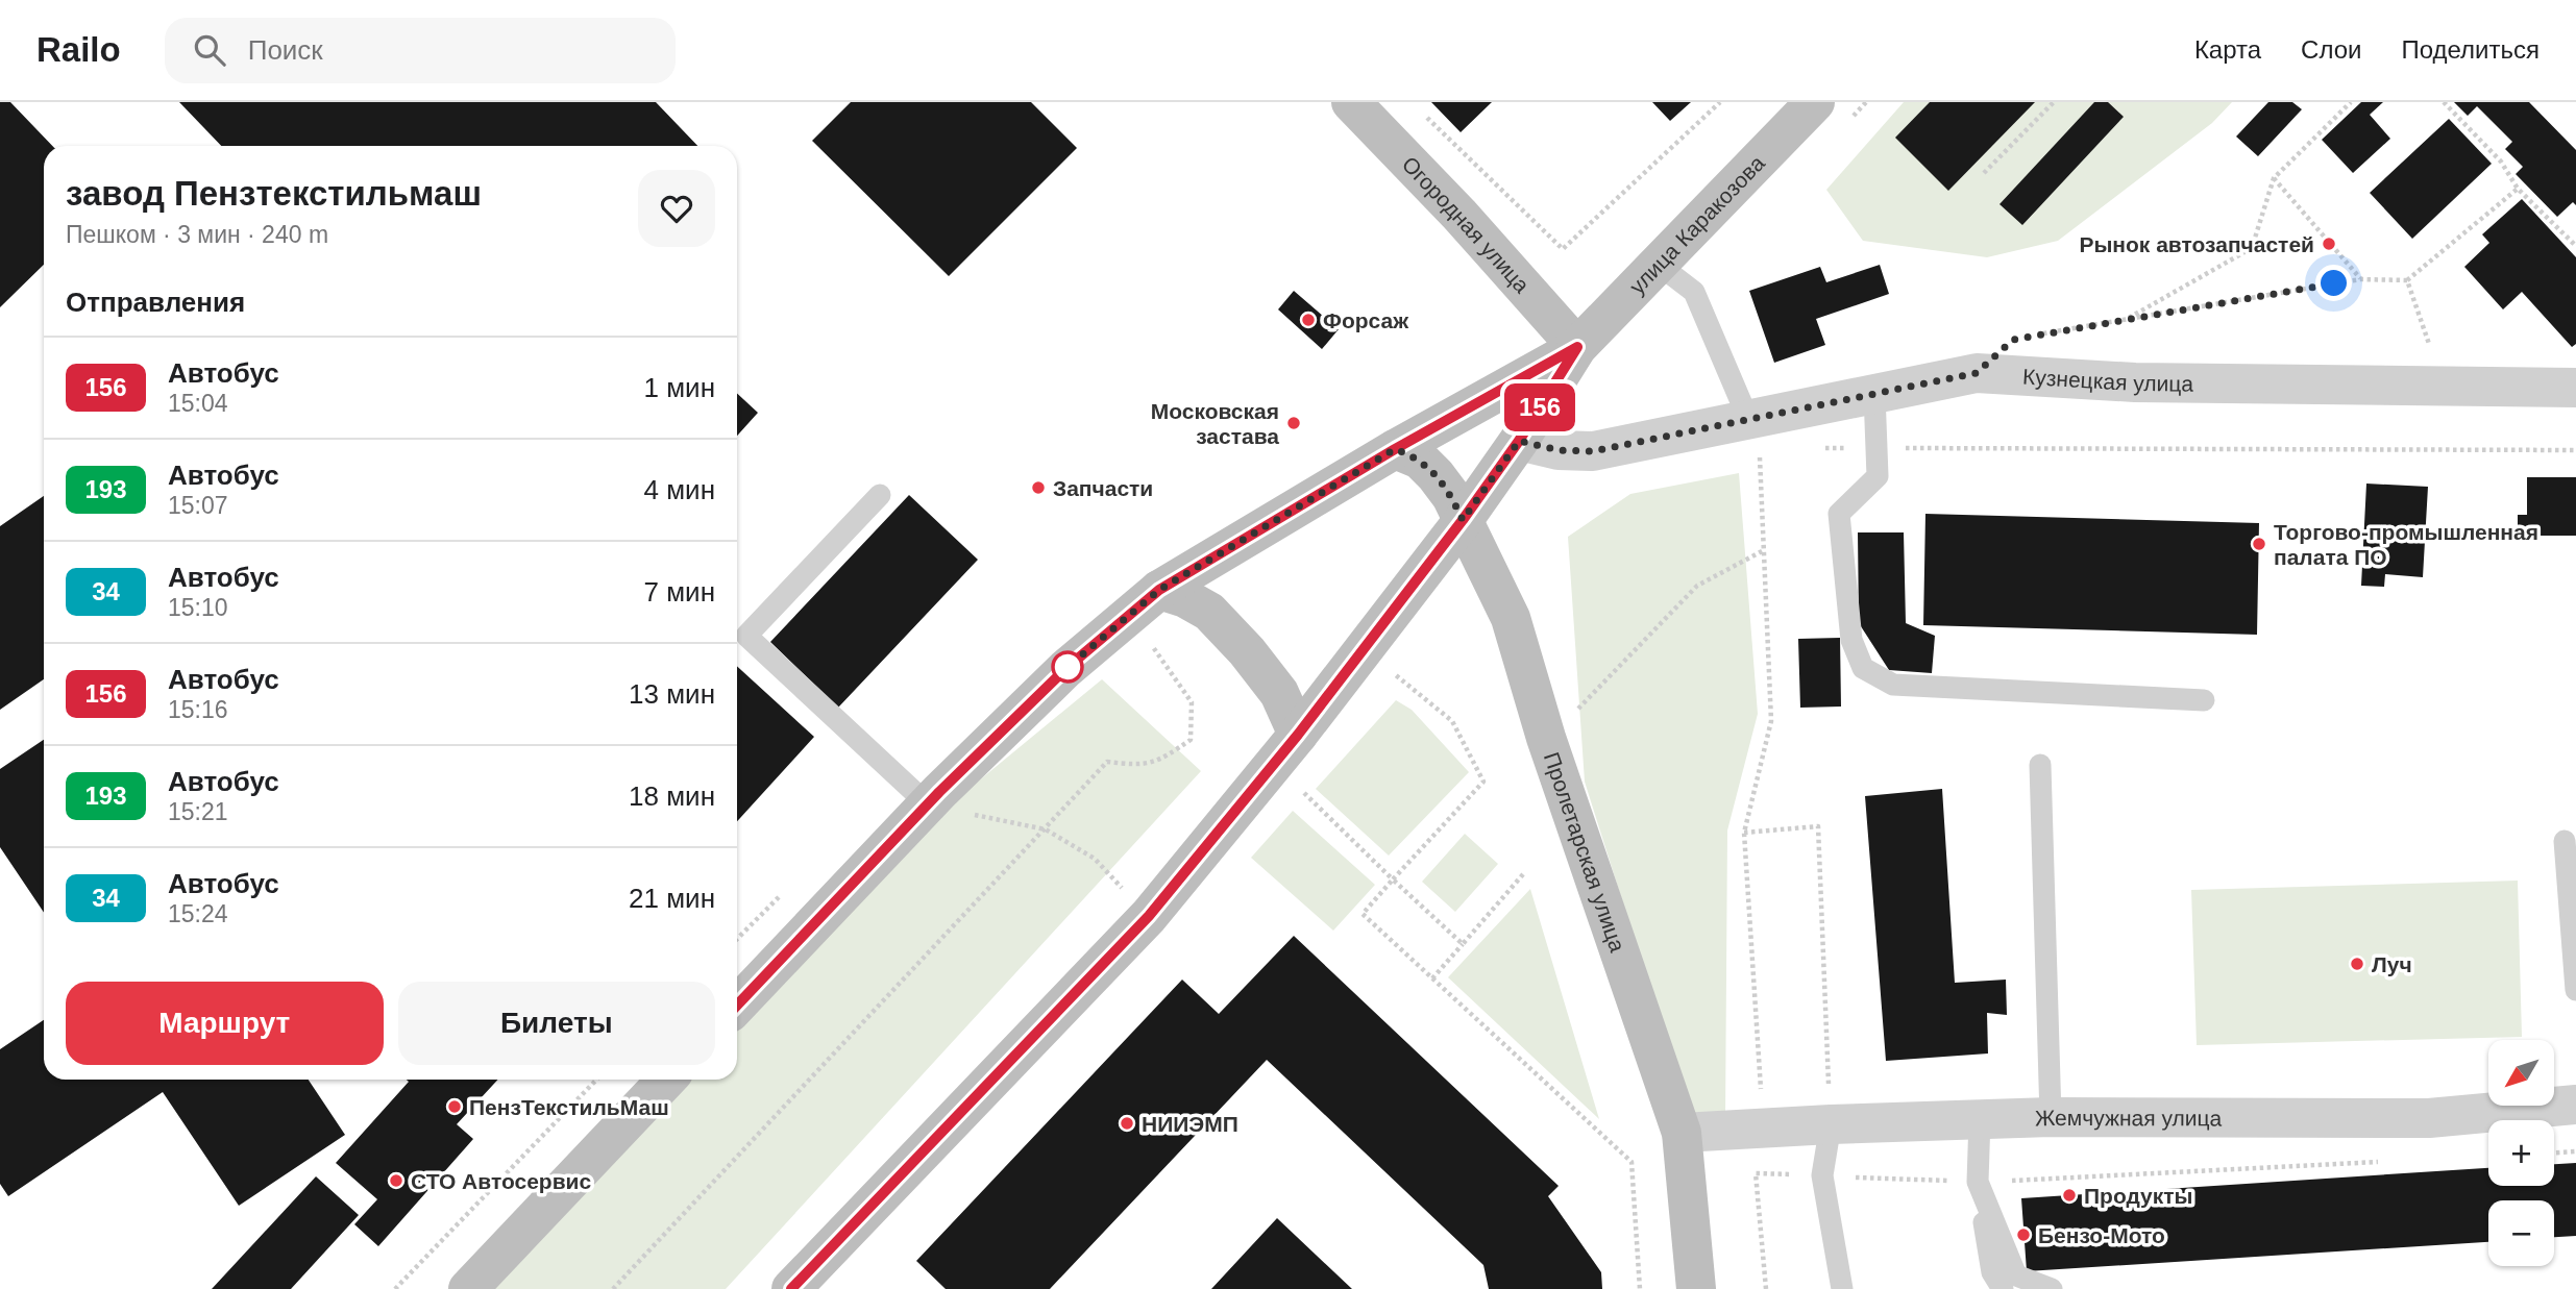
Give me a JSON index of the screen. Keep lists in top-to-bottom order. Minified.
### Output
{"streets":{"main road":["Огородная улица","улица Каракозова","Пролетарская улица"],"street":["Кузнецкая улица","Жемчужная улица"]},"crossings":[["Огородная улица","улица Каракозова"],["улица Каракозова","Кузнецкая улица"],["улица Каракозова","Пролетарская улица"],["Пролетарская улица","Жемчужная улица"]],"places":["Рынок автозапчастей","Форсаж","Московская застава","Запчасти","Торгово-промышленная палата ПО","Луч","ПензТекстильМаш","НИИЭМП","СТО Автосервис","Продукты","Бензо-Мото"],"lines":["bus line 156"],"north":"bottom left","page":{"header":"Railo","search":"Поиск","nav":["Карта","Слои","Поделиться"],"on_map":"156","heading":[["завод Пензтекстильмаш","Пешком · 3 мин · 240 m"],"Отправления"],"list":[{"mark":"156","name":"Автобус","note":"15:04","value":"1 мин"},{"mark":"193","name":"Автобус","note":"15:07","value":"4 мин"},{"mark":"34","name":"Автобус","note":"15:10","value":"7 мин"},{"mark":"156","name":"Автобус","note":"15:16","value":"13 мин"},{"mark":"193","name":"Автобус","note":"15:21","value":"18 мин"},{"mark":"34","name":"Автобус","note":"15:24","value":"21 мин"}],"buttons":["Маршрут","Билеты"],"map_buttons":["+","−"]}}
